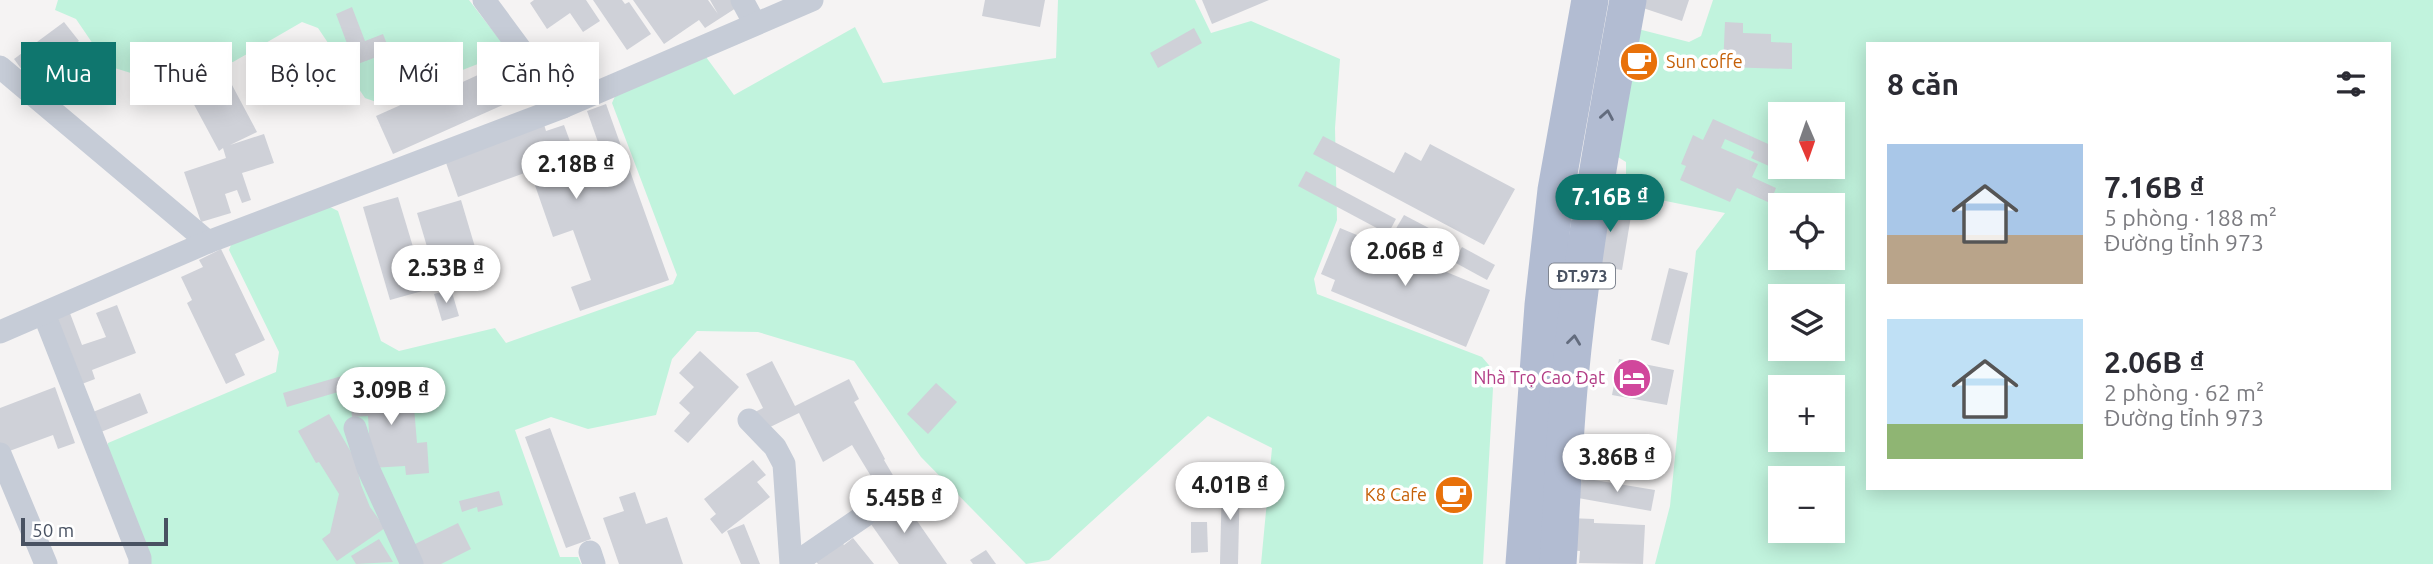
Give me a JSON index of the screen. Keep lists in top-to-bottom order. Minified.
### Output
{"streets":{"main road":["ĐT.973"]},"places":{"cafe":["Sun coffe","K8 Cafe"],"hotel":["Nhà Trọ Cao Đạt"]},"scale_bar":"50 m","north":"bottom","page":{"chip":["Mua","Thuê","Bộ lọc","Mới","Căn hộ"],"heading":"8 căn","map_buttons":["+","−"],"list":[{"name":"7.16B ₫","note":"5 phòng · 188 m² · Đường tỉnh 973"},{"name":"2.06B ₫","note":"2 phòng · 62 m² · Đường tỉnh 973"}],"price":["2.18B ₫","7.16B ₫","2.06B ₫","2.53B ₫","3.09B ₫","3.86B ₫","4.01B ₫","5.45B ₫"],"scale":"50 m"}}
